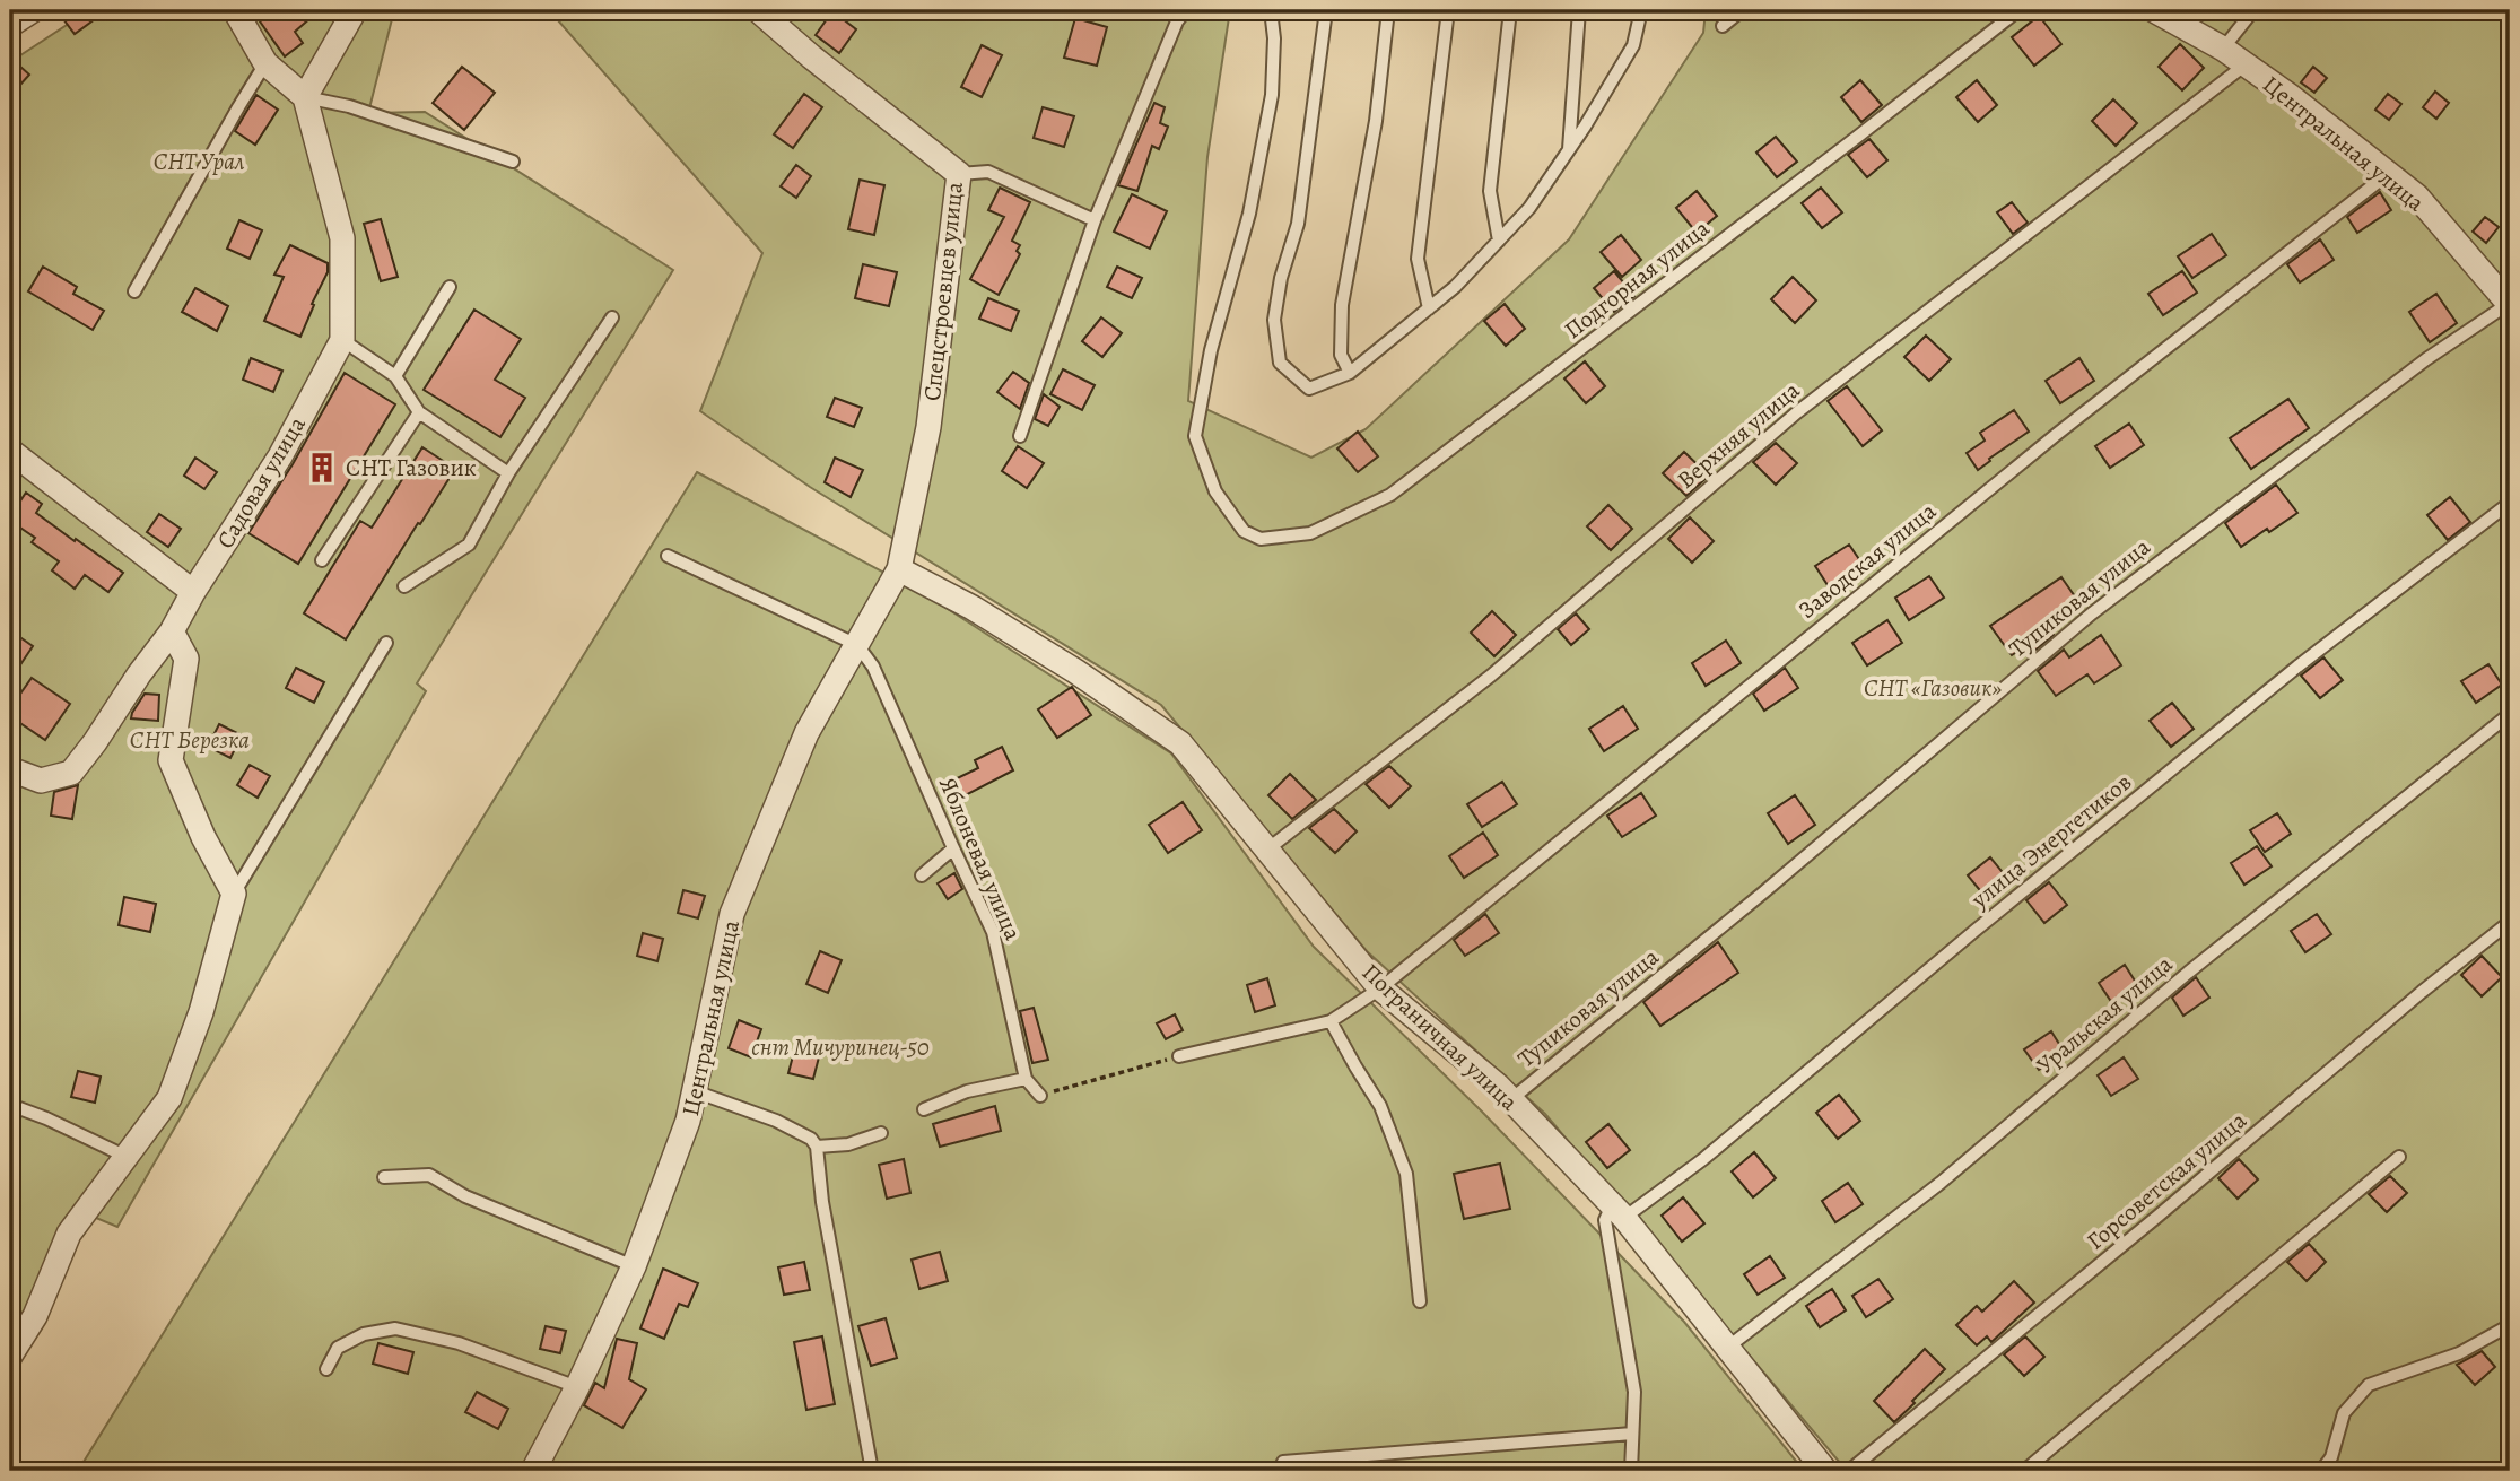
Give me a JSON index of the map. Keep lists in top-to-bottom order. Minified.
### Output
{"streets":{"street":["Центральная улица","Спецстроевцев улица","Садовая улица","Пограничная улица"],"lane":["Подгорная улица","Верхняя улица","Заводская улица","Тупиковая улица","улица Энергетиков","Яблоневая улица","Уральская улица","Горсоветская улица"]},"crossings":[["Центральная улица","Спецстроевцев улица"],["Центральная улица","Верхняя улица"],["Центральная улица","Заводская улица"],["Центральная улица","Тупиковая улица"],["Центральная улица","Яблоневая улица"],["Центральная улица","Пограничная улица"],["Спецстроевцев улица","Пограничная улица"],["Верхняя улица","Пограничная улица"],["Заводская улица","Пограничная улица"],["Тупиковая улица","Пограничная улица"],["улица Энергетиков","Пограничная улица"],["Уральская улица","Пограничная улица"]],"parks":["СНТ Урал","СНТ «Газовик»","СНТ Березка","снт Мичуринец-50"],"places":{"building":["СНТ Газовик"]}}
